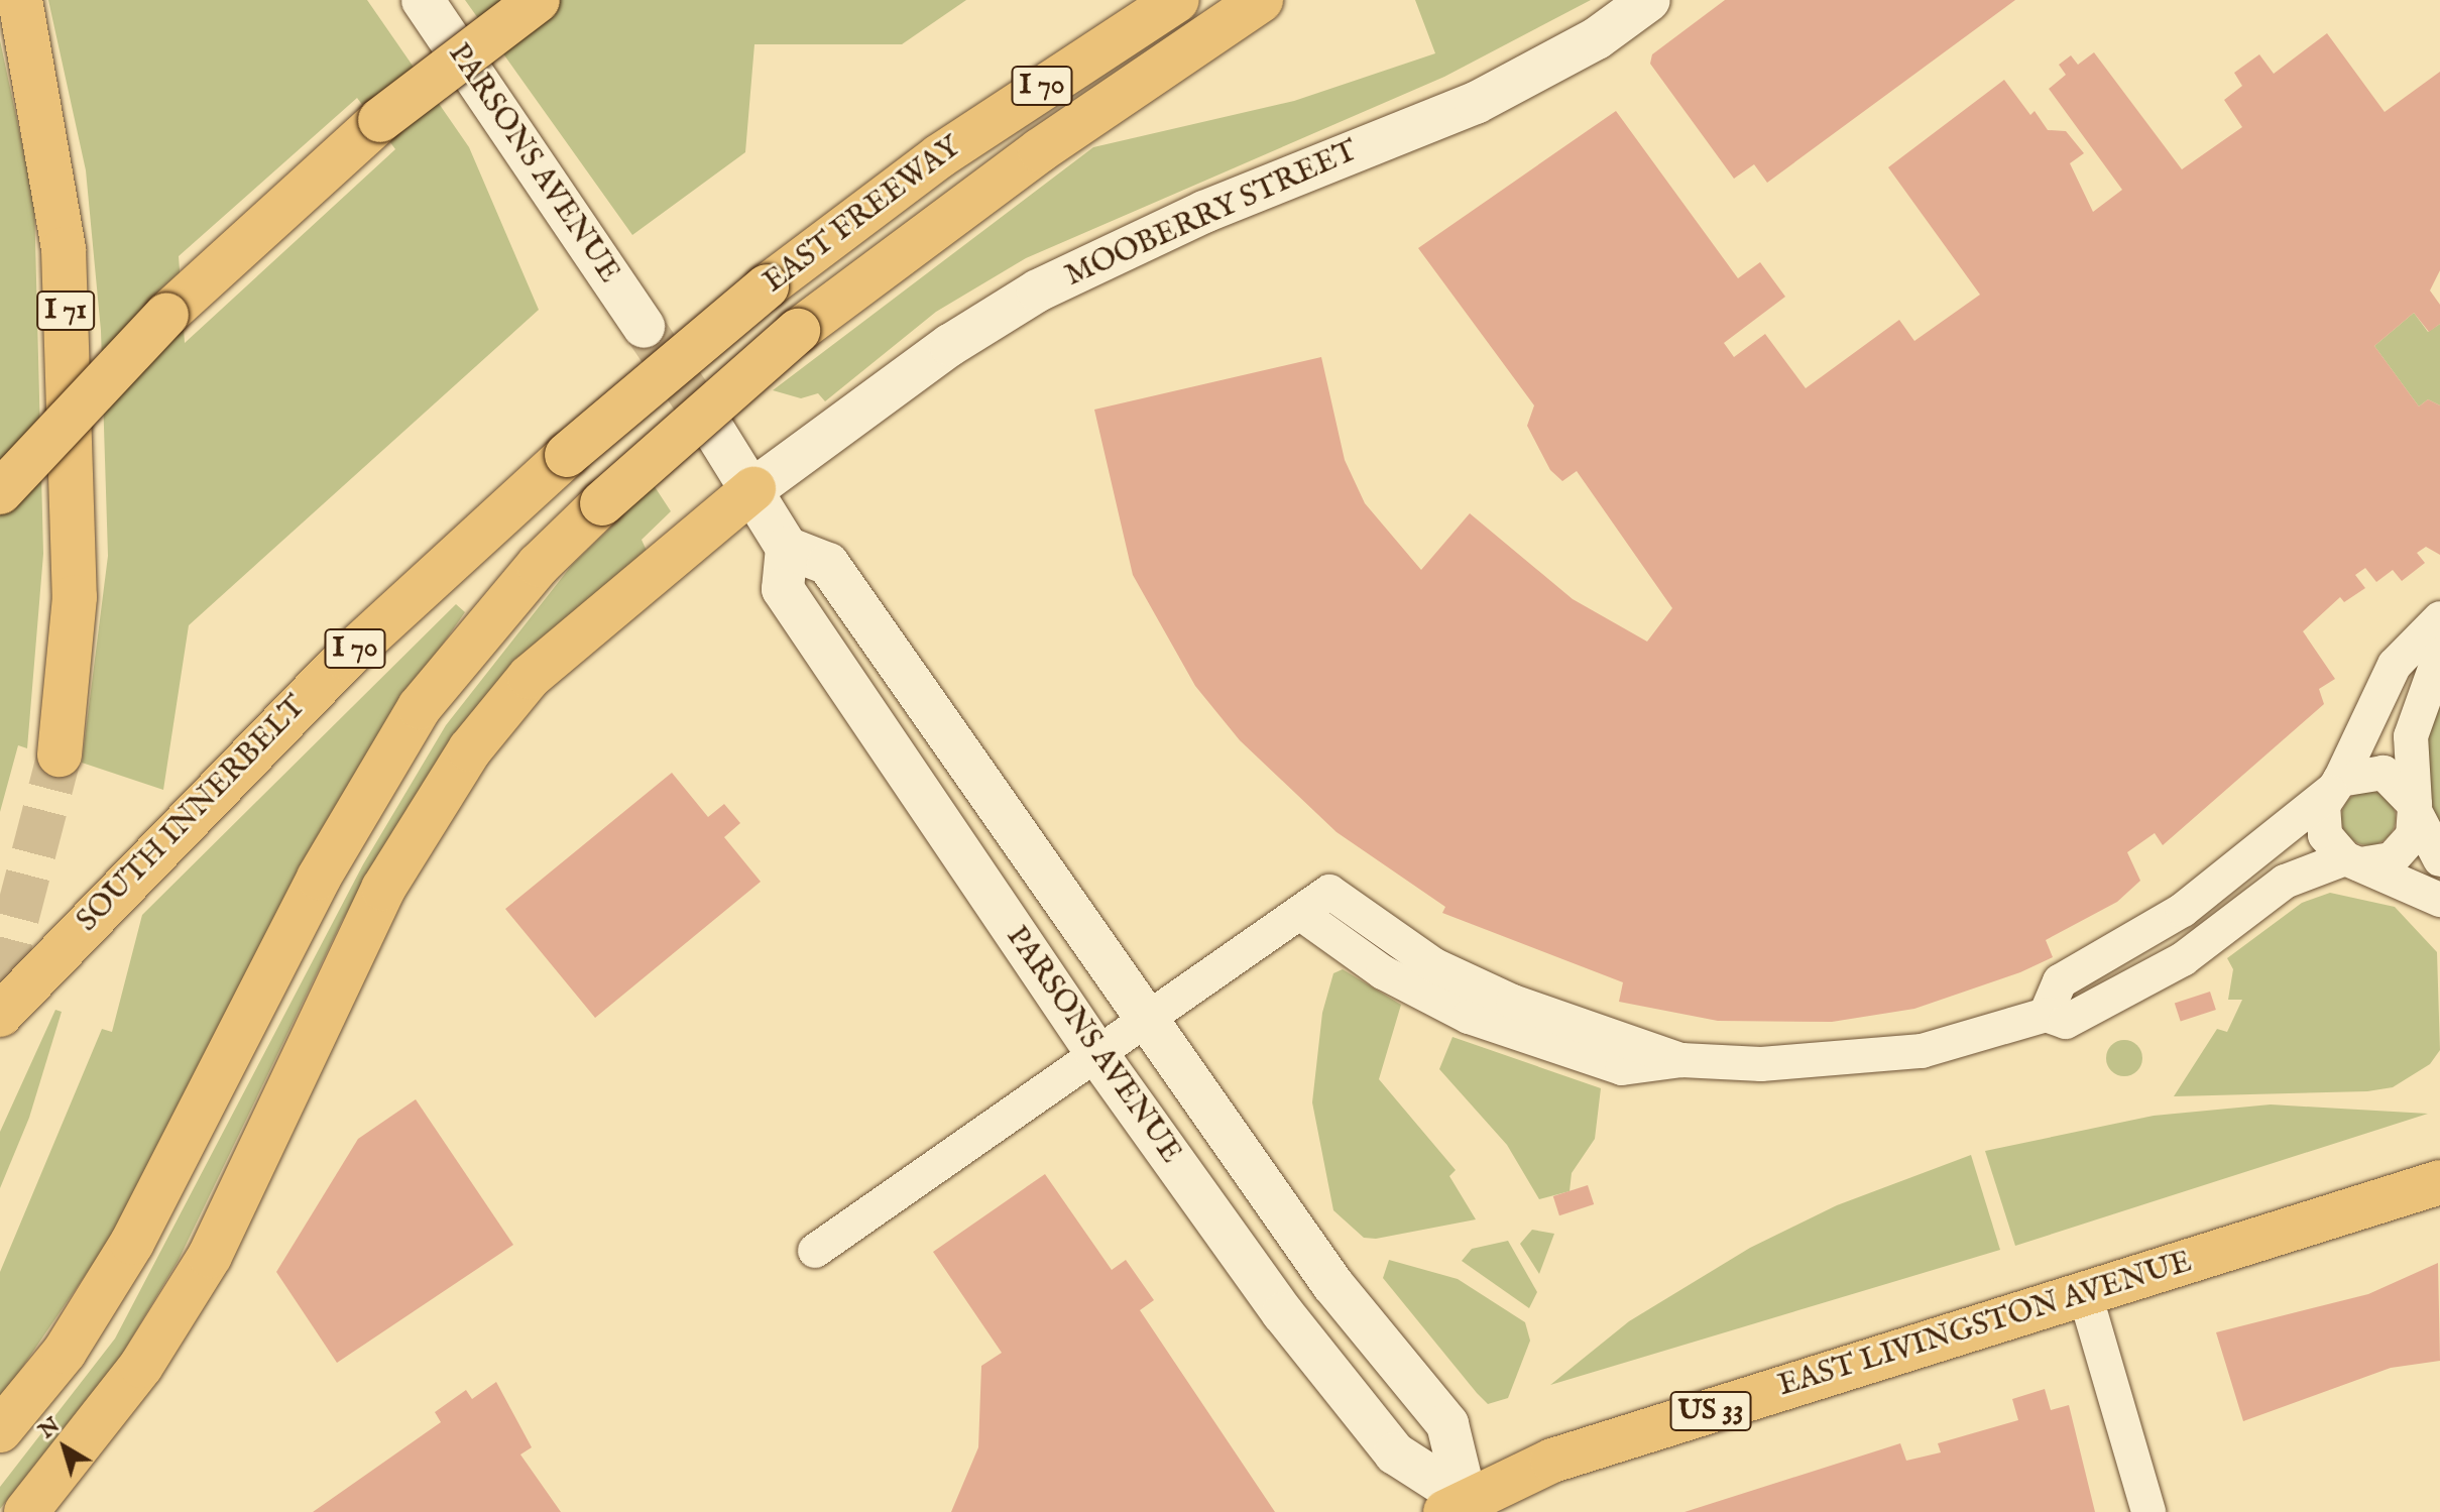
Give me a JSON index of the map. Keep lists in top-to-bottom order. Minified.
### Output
{"streets":{"main road":["I 70","EAST FREEWAY","I 71","SOUTH INNERBELT","EAST LIVINGSTON AVENUE","US 33"],"street":["PARSONS AVENUE","MOOBERRY STREET"]},"crossings":[["PARSONS AVENUE","EAST LIVINGSTON AVENUE"],["EAST FREEWAY","SOUTH INNERBELT"]],"north":"top left"}
